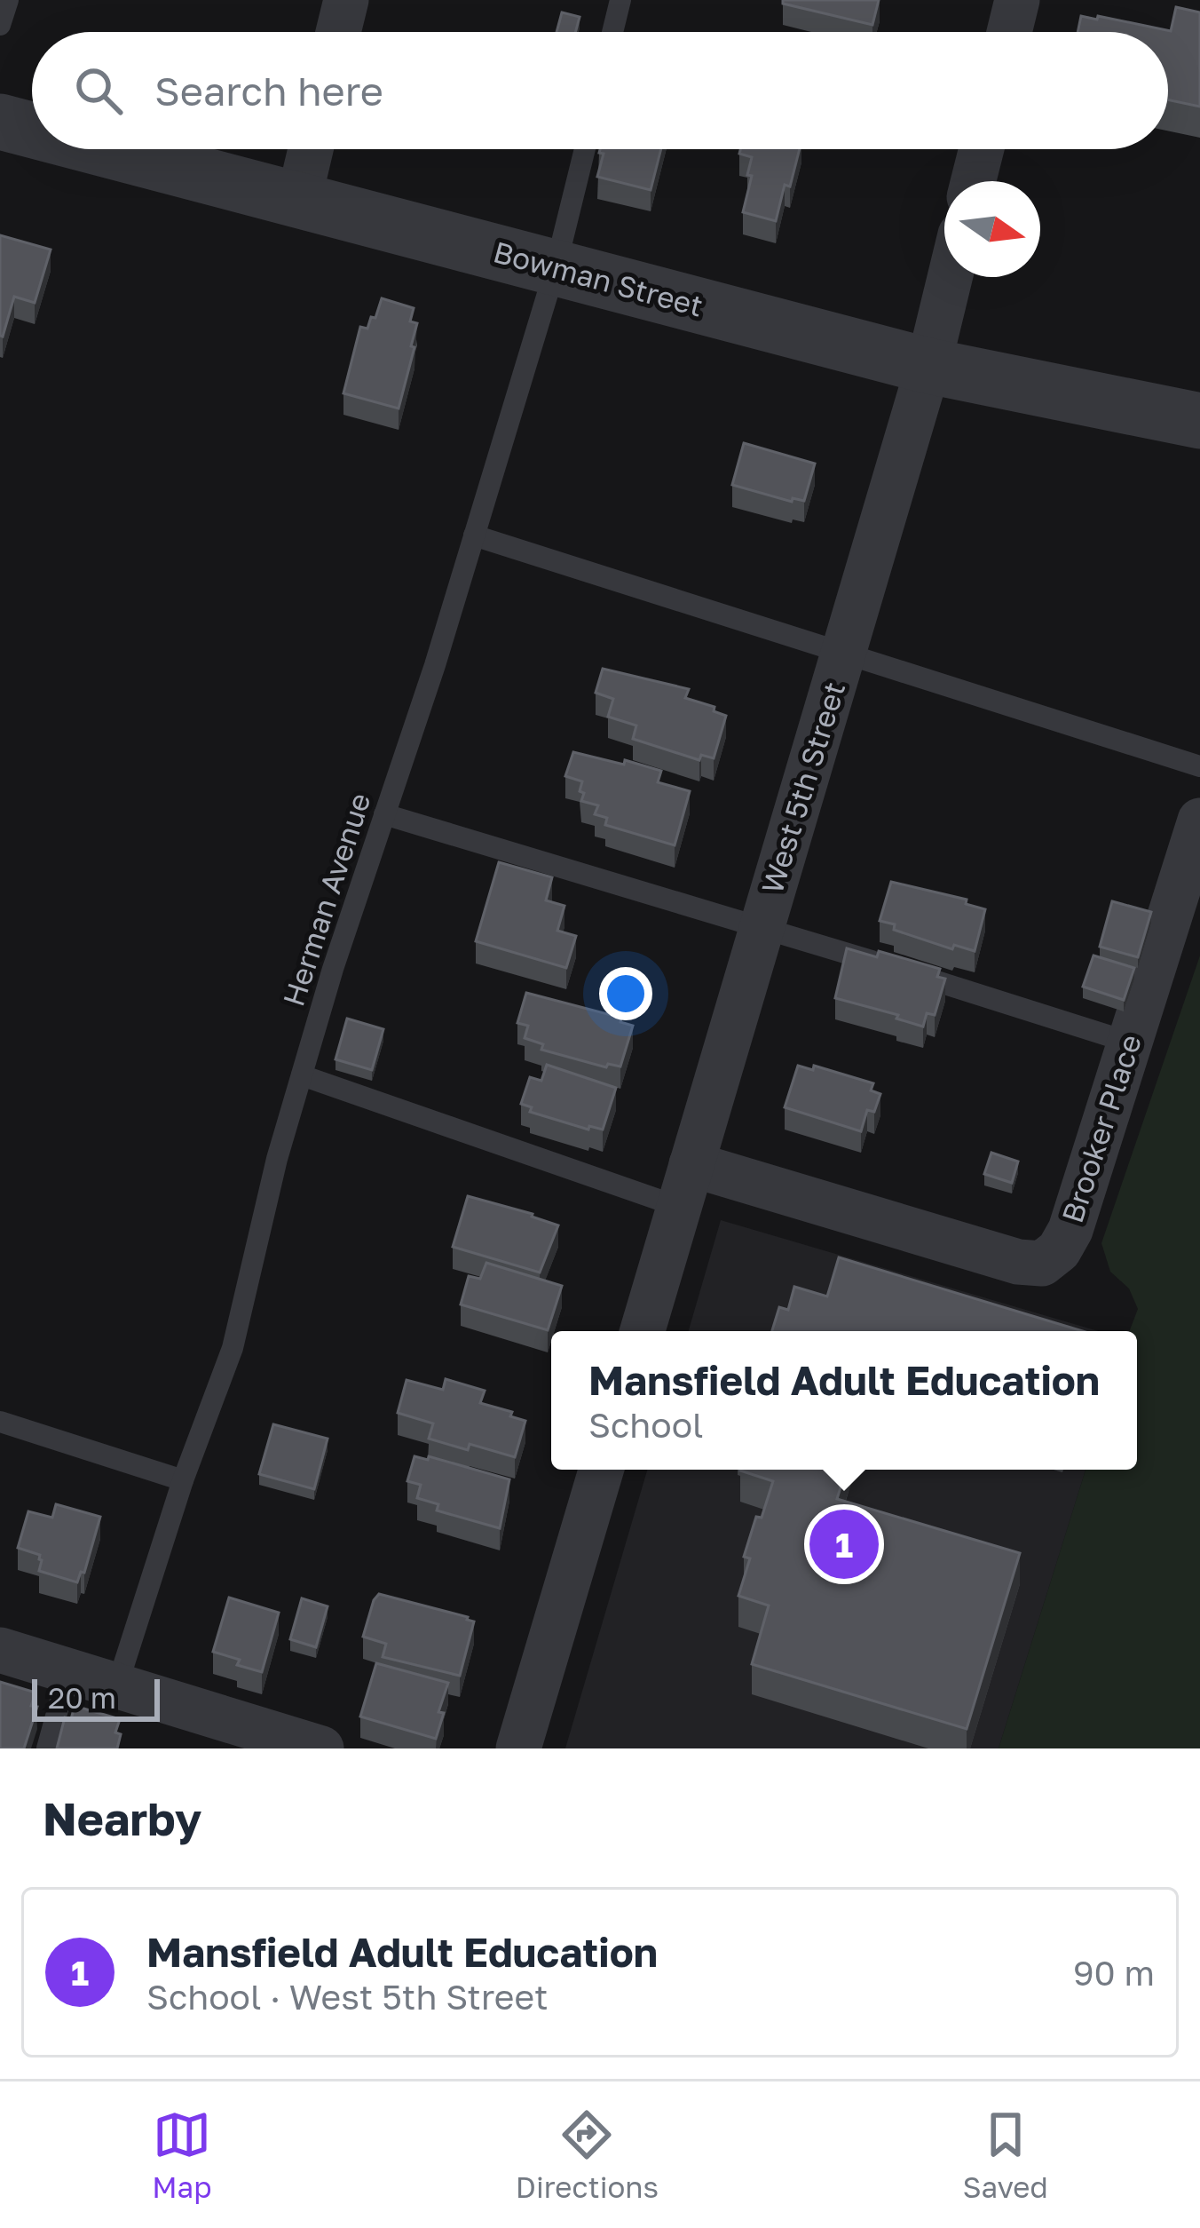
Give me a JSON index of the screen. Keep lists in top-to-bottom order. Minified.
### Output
{"streets":{"street":["Bowman Street","West 5th Street","Brooker Place"],"lane":["Herman Avenue"]},"crossings":[["Bowman Street","West 5th Street"],["Bowman Street","Herman Avenue"],["West 5th Street","Brooker Place"]],"scale_bar":"20 m","north":"right","page":{"search":"Search here","popup":["Mansfield Adult Education","School"],"pins":"1","scale":"20 m","heading":"Nearby","list":[{"mark":"1","name":"Mansfield Adult Education","note":"School · West 5th Street","value":"90 m"}],"nav":["Map","Directions","Saved"]}}
